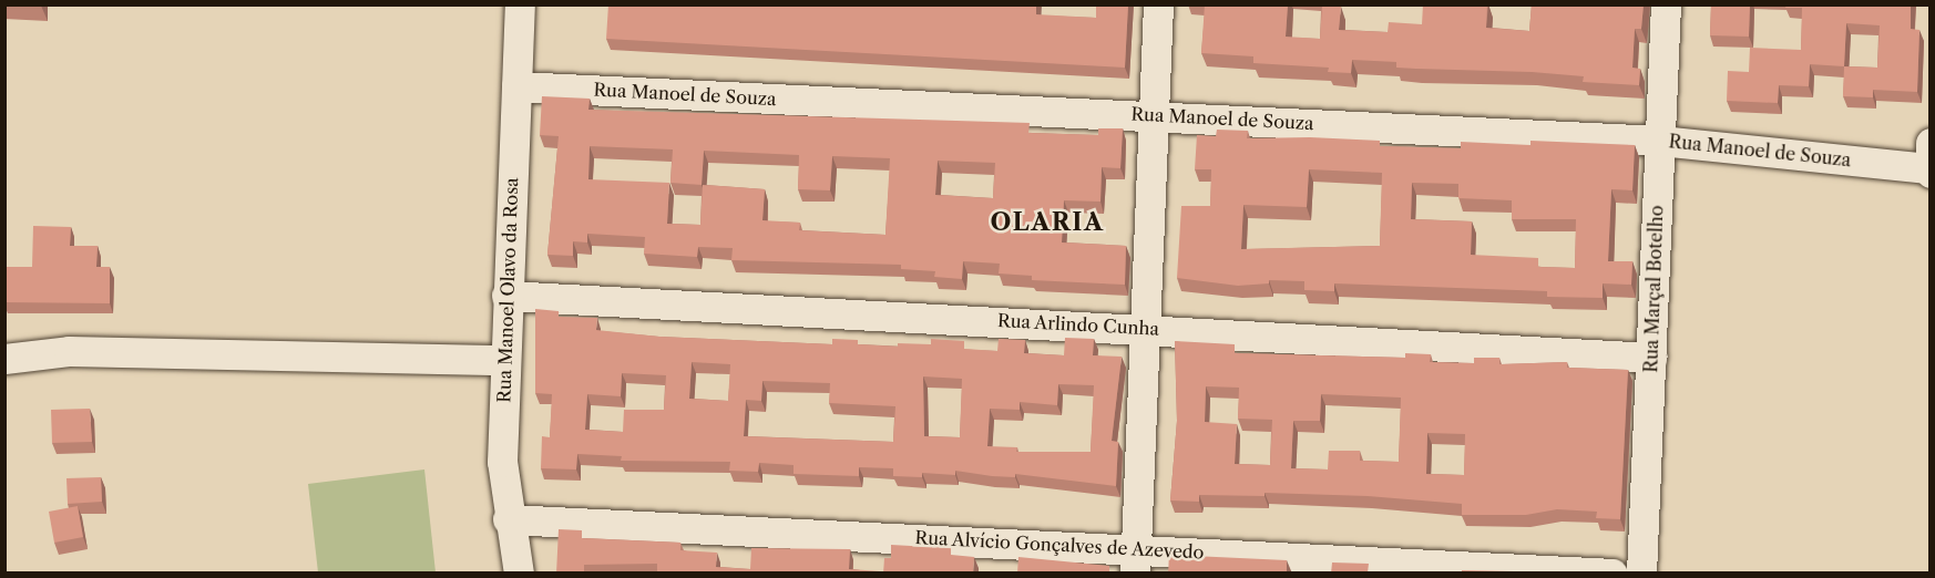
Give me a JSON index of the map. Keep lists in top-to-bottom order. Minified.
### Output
{"streets":{"street":["Rua Manoel de Souza","Rua Marçal Botelho","Rua Manoel Olavo da Rosa","Rua Arlindo Cunha","Rua Alvício Gonçalves de Azevedo"]},"crossings":[["Rua Manoel de Souza","Rua Marçal Botelho"],["Rua Manoel de Souza","Rua Manoel Olavo da Rosa"],["Rua Marçal Botelho","Rua Arlindo Cunha"],["Rua Manoel Olavo da Rosa","Rua Arlindo Cunha"],["Rua Manoel Olavo da Rosa","Rua Alvício Gonçalves de Azevedo"]],"districts":["OLARIA"]}
